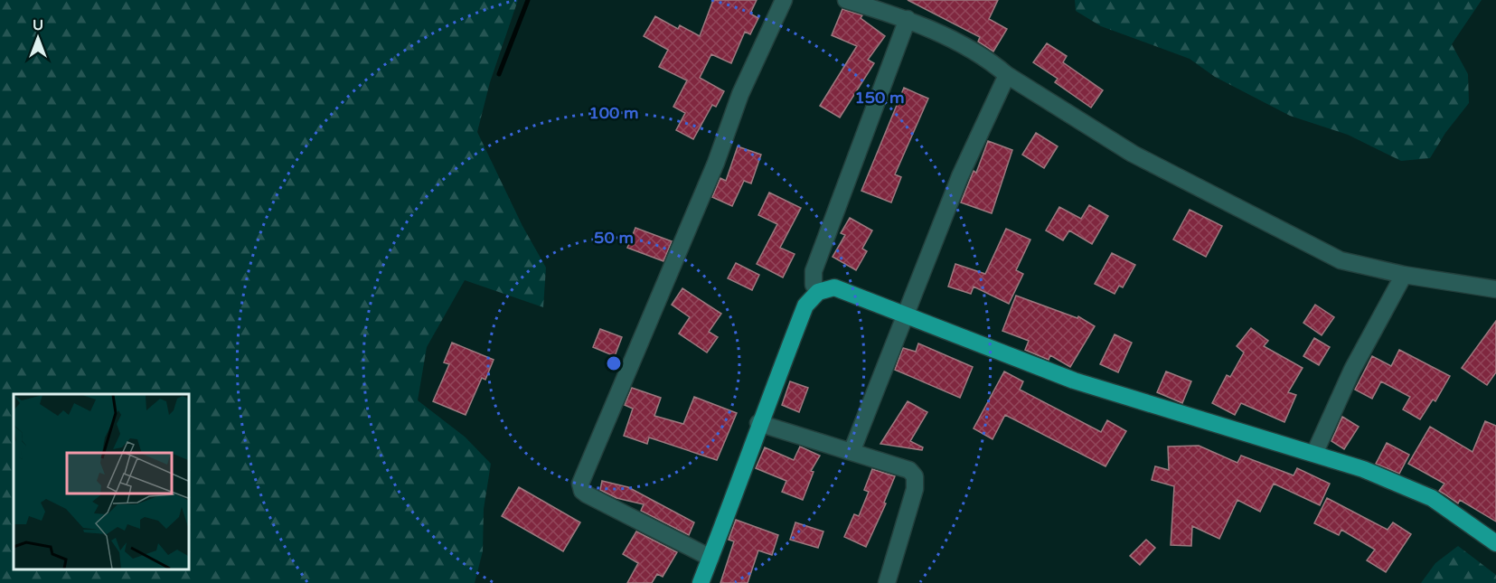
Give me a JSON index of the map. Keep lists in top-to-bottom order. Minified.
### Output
{"north":"top","rings":["150 m","100 m","50 m"]}
